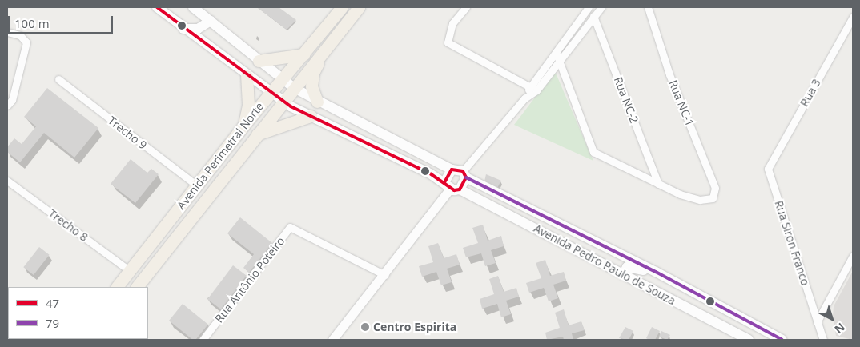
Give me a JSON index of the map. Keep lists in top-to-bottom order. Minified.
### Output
{"streets":{"highway":["Avenida Perimetral Norte"],"main road":["Avenida Pedro Paulo de Souza"],"street":["Rua 3","Rua NC-2","Rua NC-1","Trecho 9","Trecho 8","Rua Siron Franco","Rua Antônio Poteiro"]},"crossings":[["Rua 3","Rua Siron Franco"],["Rua NC-2","Rua NC-1"],["Trecho 9","Avenida Perimetral Norte"],["Avenida Perimetral Norte","Trecho 8"],["Avenida Perimetral Norte","Avenida Pedro Paulo de Souza"]],"places":["Centro Espirita"],"lines":["transit line 47","transit line 79"],"legend":["47","79"],"scale_bar":"100 m","north":"bottom right"}
